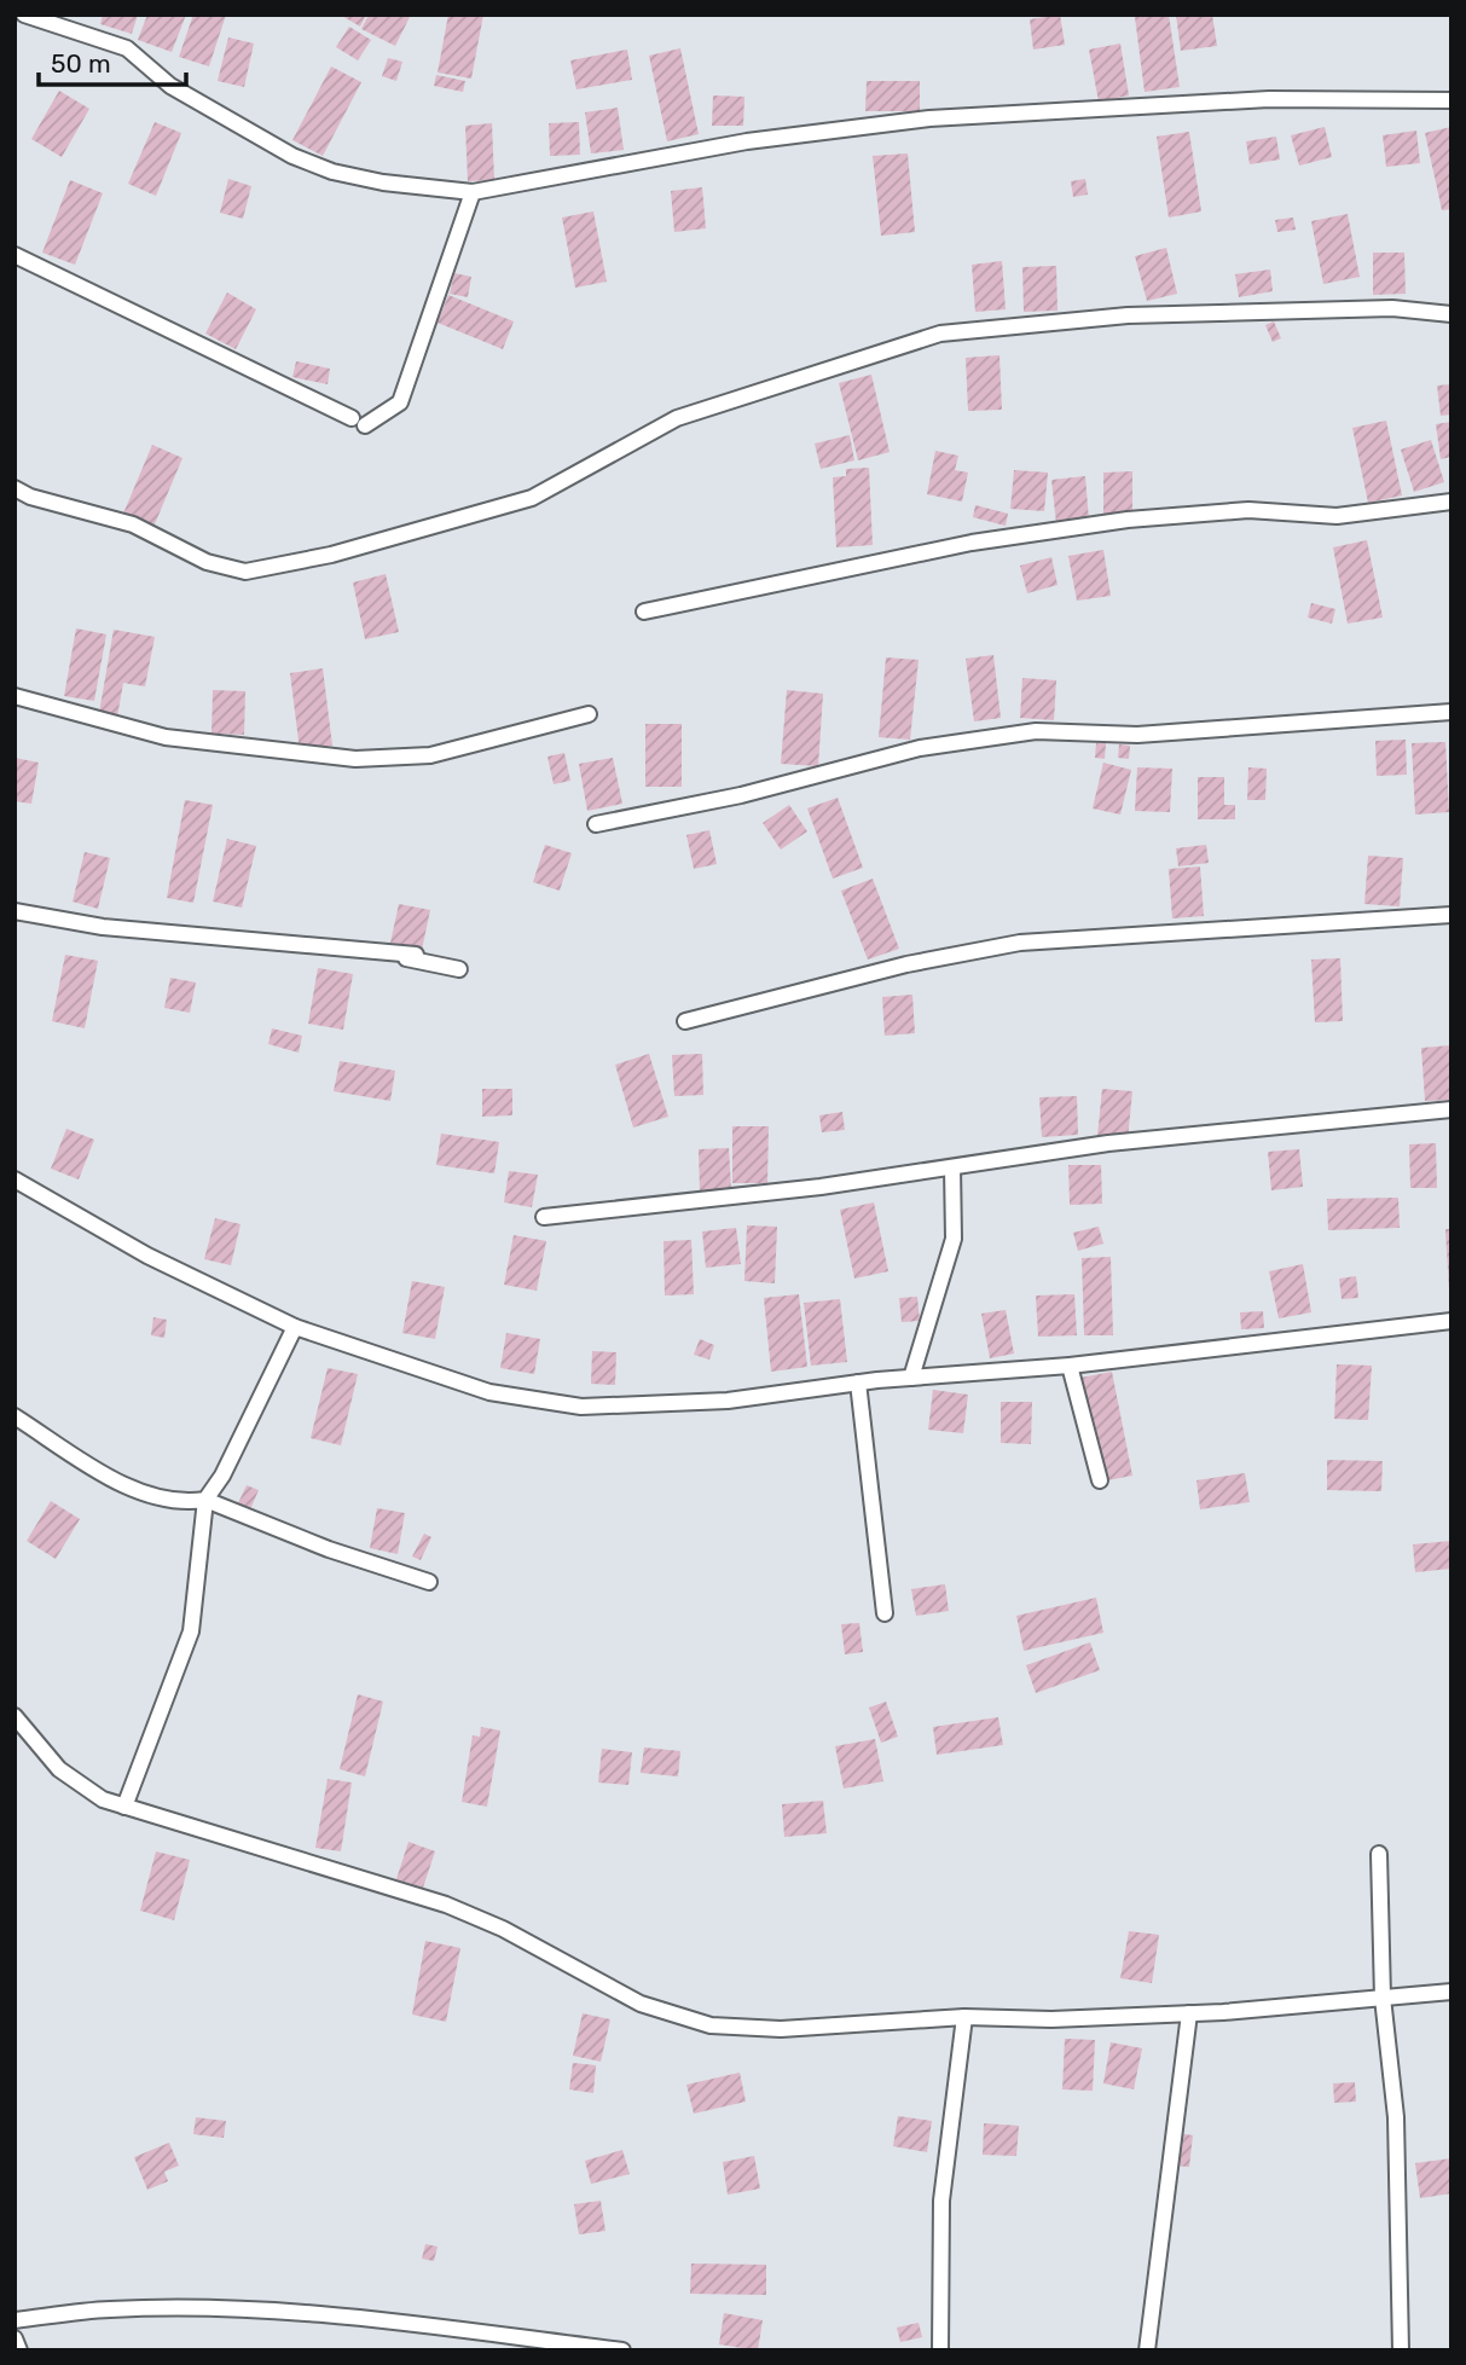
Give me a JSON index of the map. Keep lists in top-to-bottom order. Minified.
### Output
{"scale_bar":"50 m"}
